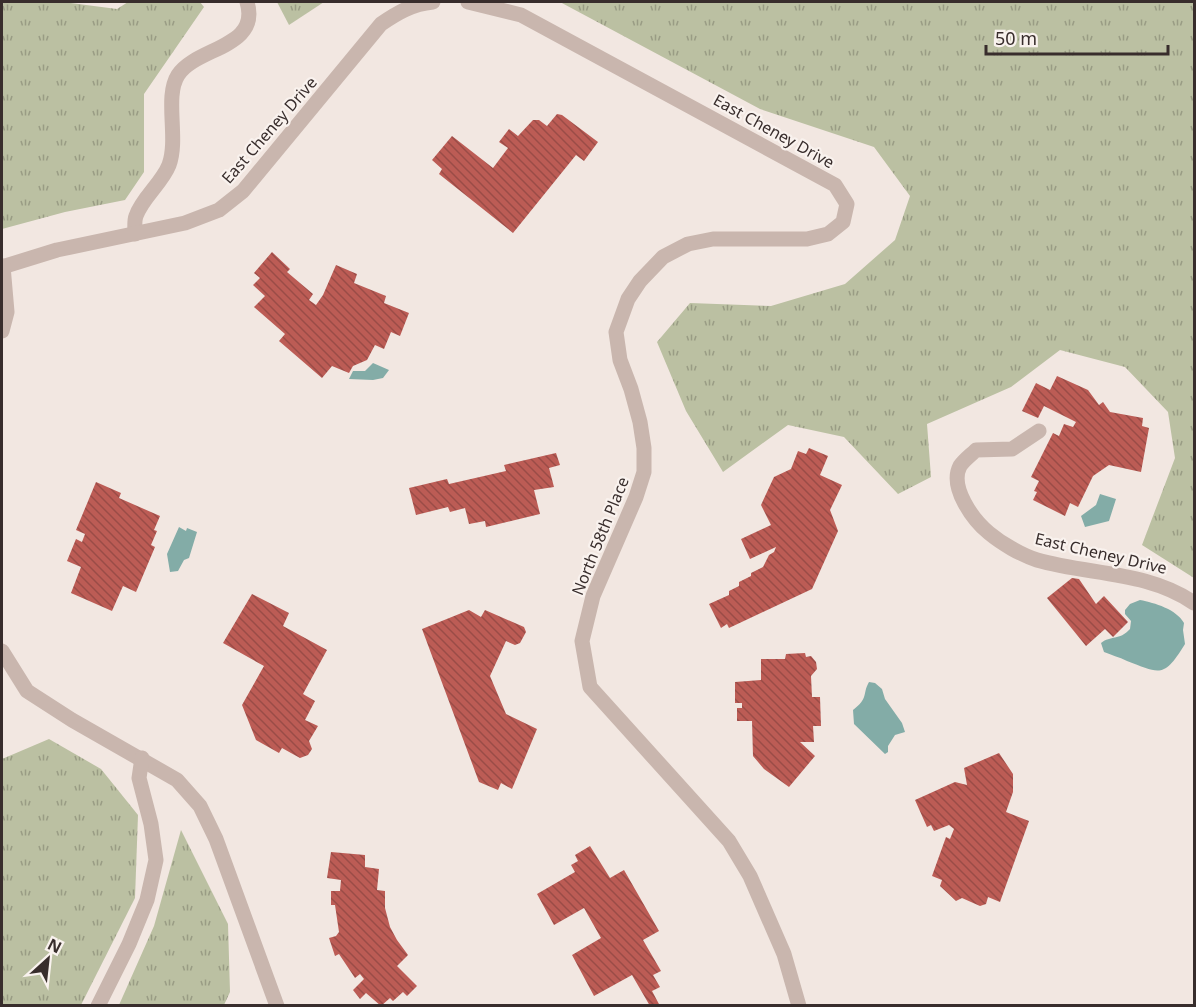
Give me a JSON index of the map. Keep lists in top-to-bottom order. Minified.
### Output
{"streets":{"street":["East Cheney Drive","North 58th Place"]},"crossings":[["East Cheney Drive","North 58th Place"]],"scale_bar":"50 m","north":"top right"}
